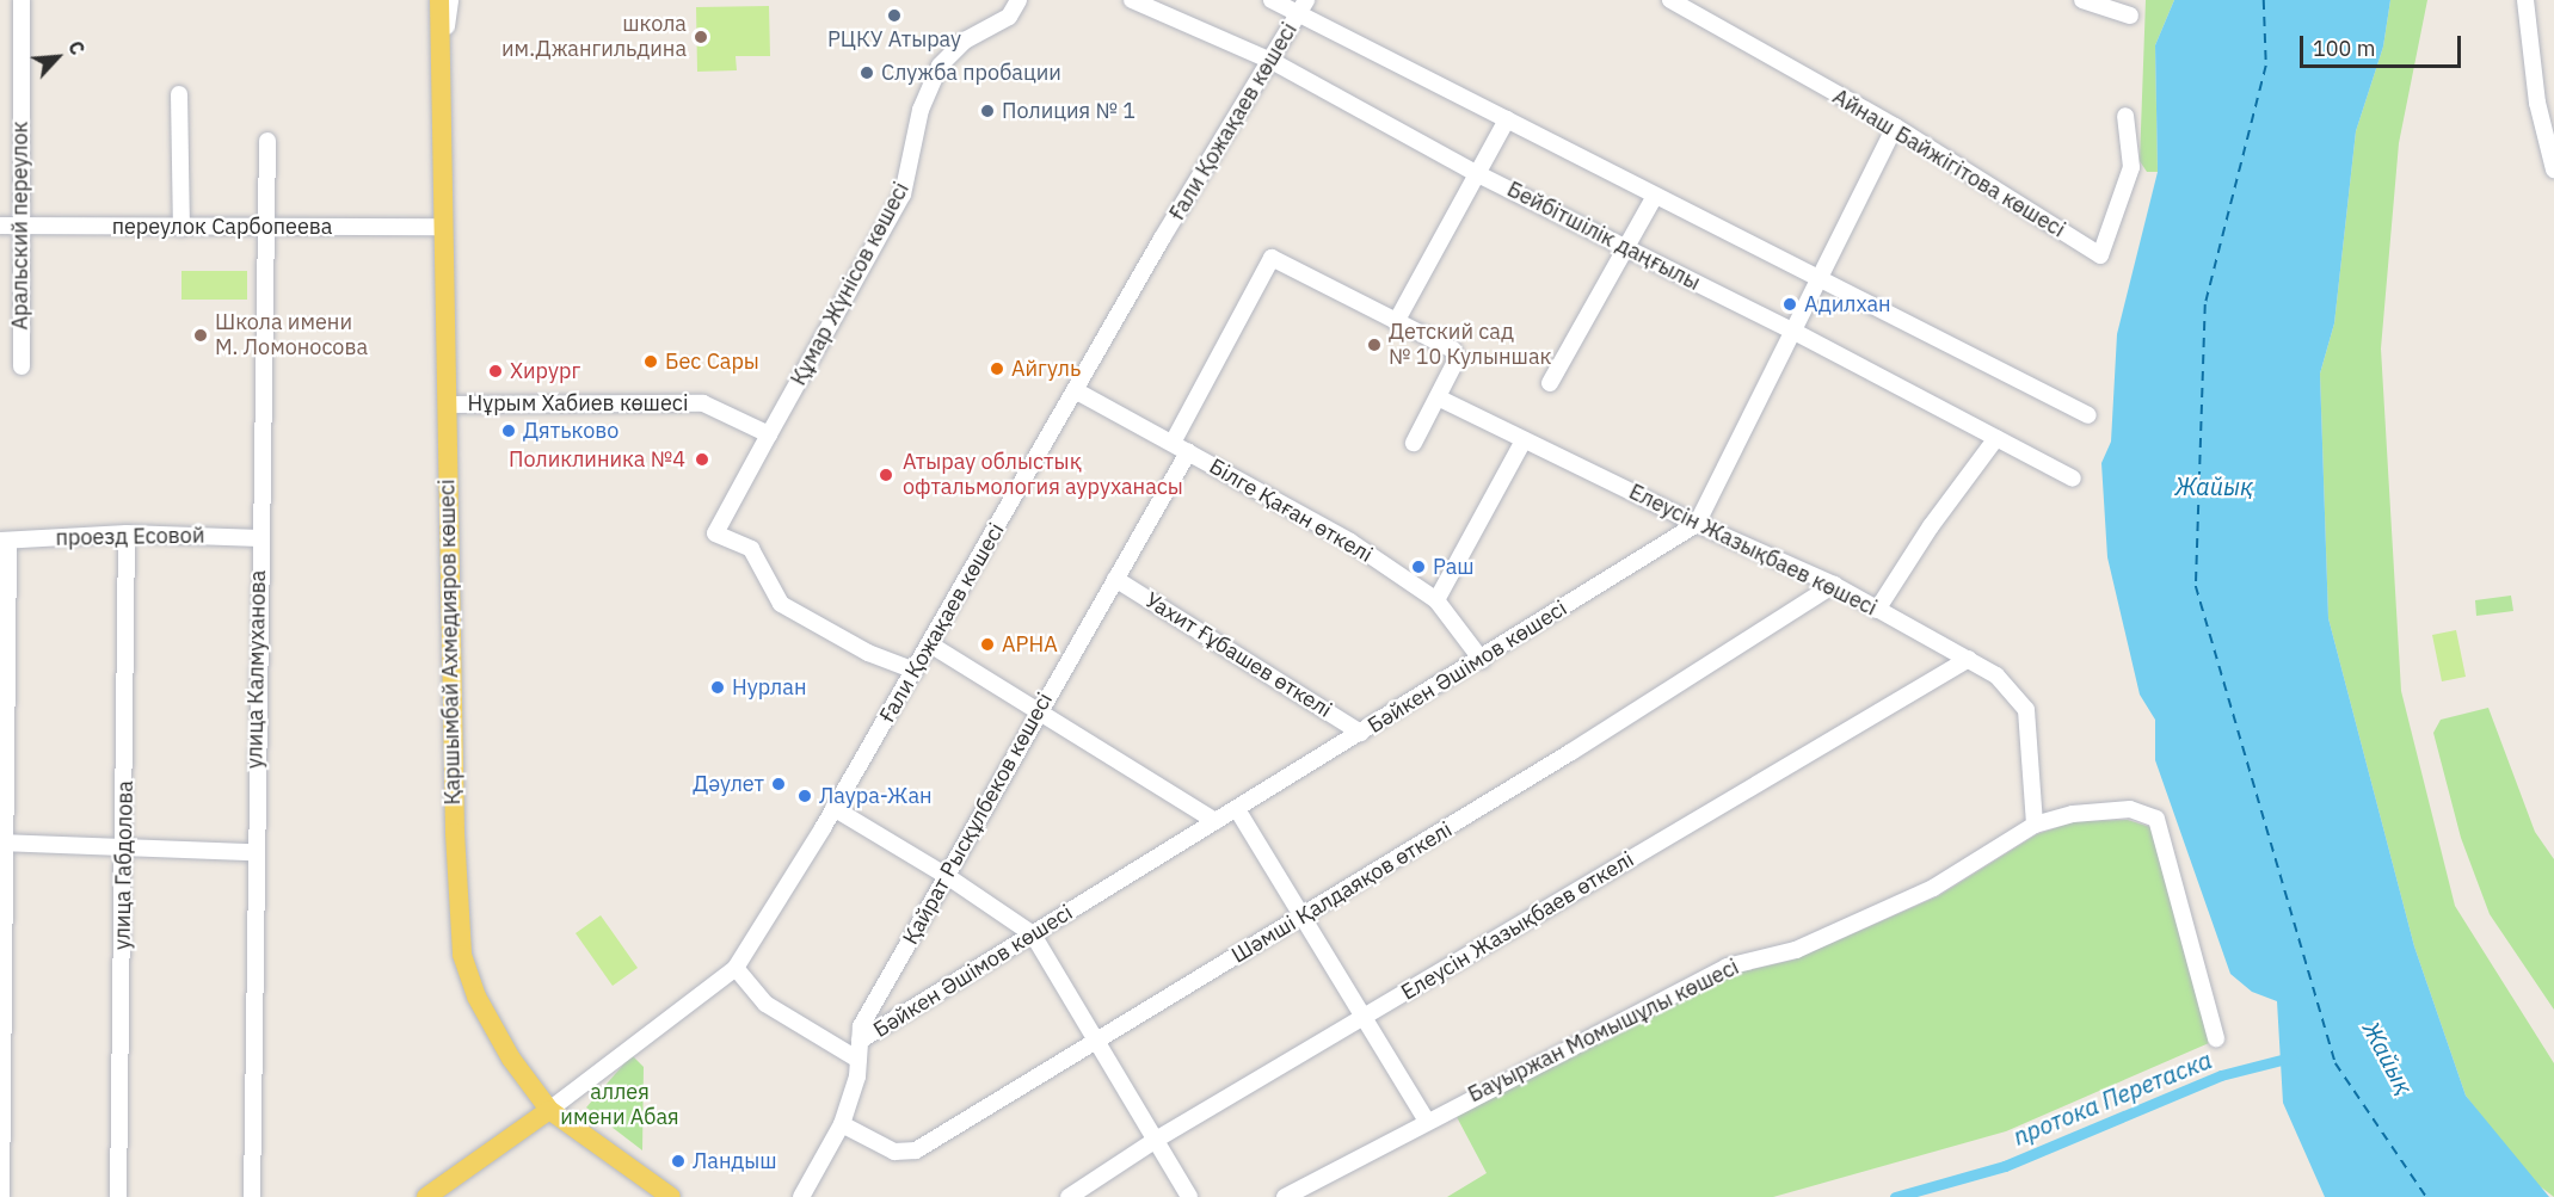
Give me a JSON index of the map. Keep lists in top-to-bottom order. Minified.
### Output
{"streets":{"main road":["Қаршымбай Ахмедияров көшесі"],"street":["Ғали Қожақаев көшесі","Айнаш Байжігітова көшесі","Аральский переулок","переулок Сарбопеева","Бейбітшілік даңғылы","Құмар Жүнісов көшесі","Нұрым Хабиев көшесі","Білге Қаған өткелі","проезд Есовой","Елеусін Жазықбаев көшесі","Уахит Ғұбашев өткелі","Бәйкен Әшімов көшесі","улица Калмуханова","Қайрат Рысқұлбеков көшесі","улица Габдолова","Шәмші Қалдаяқов өткелі","Елеусін Жазықбаев өткелі","Бауыржан Момышұлы көшесі"]},"crossings":[["Ғали Қожақаев көшесі","Бейбітшілік даңғылы"],["Ғали Қожақаев көшесі","Білге Қаған өткелі"],["Ғали Қожақаев көшесі","Қаршымбай Ахмедияров көшесі"],["Аральский переулок","переулок Сарбопеева"],["переулок Сарбопеева","Қаршымбай Ахмедияров көшесі"],["переулок Сарбопеева","улица Калмуханова"],["Құмар Жүнісов көшесі","Нұрым Хабиев көшесі"],["Нұрым Хабиев көшесі","Қаршымбай Ахмедияров көшесі"],["Білге Қаған өткелі","Бәйкен Әшімов көшесі"],["Білге Қаған өткелі","Қайрат Рысқұлбеков көшесі"],["проезд Есовой","улица Калмуханова"],["проезд Есовой","улица Габдолова"],["Елеусін Жазықбаев көшесі","Бәйкен Әшімов көшесі"],["Елеусін Жазықбаев көшесі","Шәмші Қалдаяқов өткелі"],["Елеусін Жазықбаев көшесі","Елеусін Жазықбаев өткелі"],["Елеусін Жазықбаев көшесі","Бауыржан Момышұлы көшесі"],["Уахит Ғұбашев өткелі","Бәйкен Әшімов көшесі"],["Уахит Ғұбашев өткелі","Қайрат Рысқұлбеков көшесі"],["Бәйкен Әшімов көшесі","Қайрат Рысқұлбеков көшесі"],["Қайрат Рысқұлбеков көшесі","Шәмші Қалдаяқов өткелі"]],"water":["Жайық","протока Перетаска"],"parks":["аллея имени Абая"],"places":["РЦКУ Атырау","школа им.Джангильдина","Служба пробации","Полиция № 1","Адилхан","Школа имени М. Ломоносова","Детский сад № 10 Кулыншак","Бес Сары","Айгуль","Хирург","Дятьково","Поликлиника №4","Атырау облыстық офтальмология ауруханасы","Раш","АРНА","Нурлан","Дәулет","Лаура-Жан","Ландыш"],"scale_bar":"100 m","north":"top right"}
